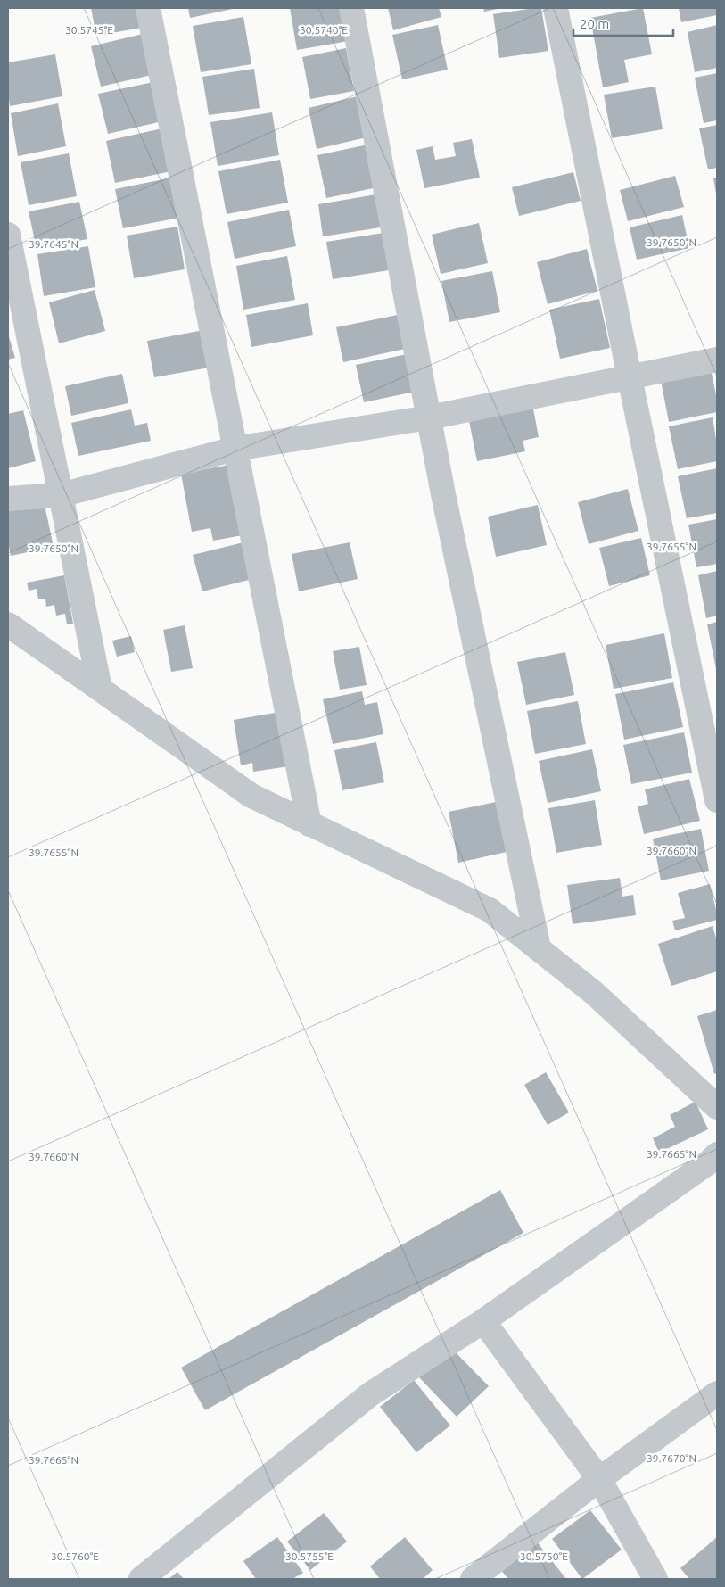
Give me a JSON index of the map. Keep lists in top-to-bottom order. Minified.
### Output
{"scale_bar":"20 m","coordinates":["30.5745°E","30.5740°E","39.7650°N","39.7645°N","39.7655°N","39.7660°N","39.7665°N","39.7670°N","30.5760°E","30.5755°E","30.5750°E"]}
